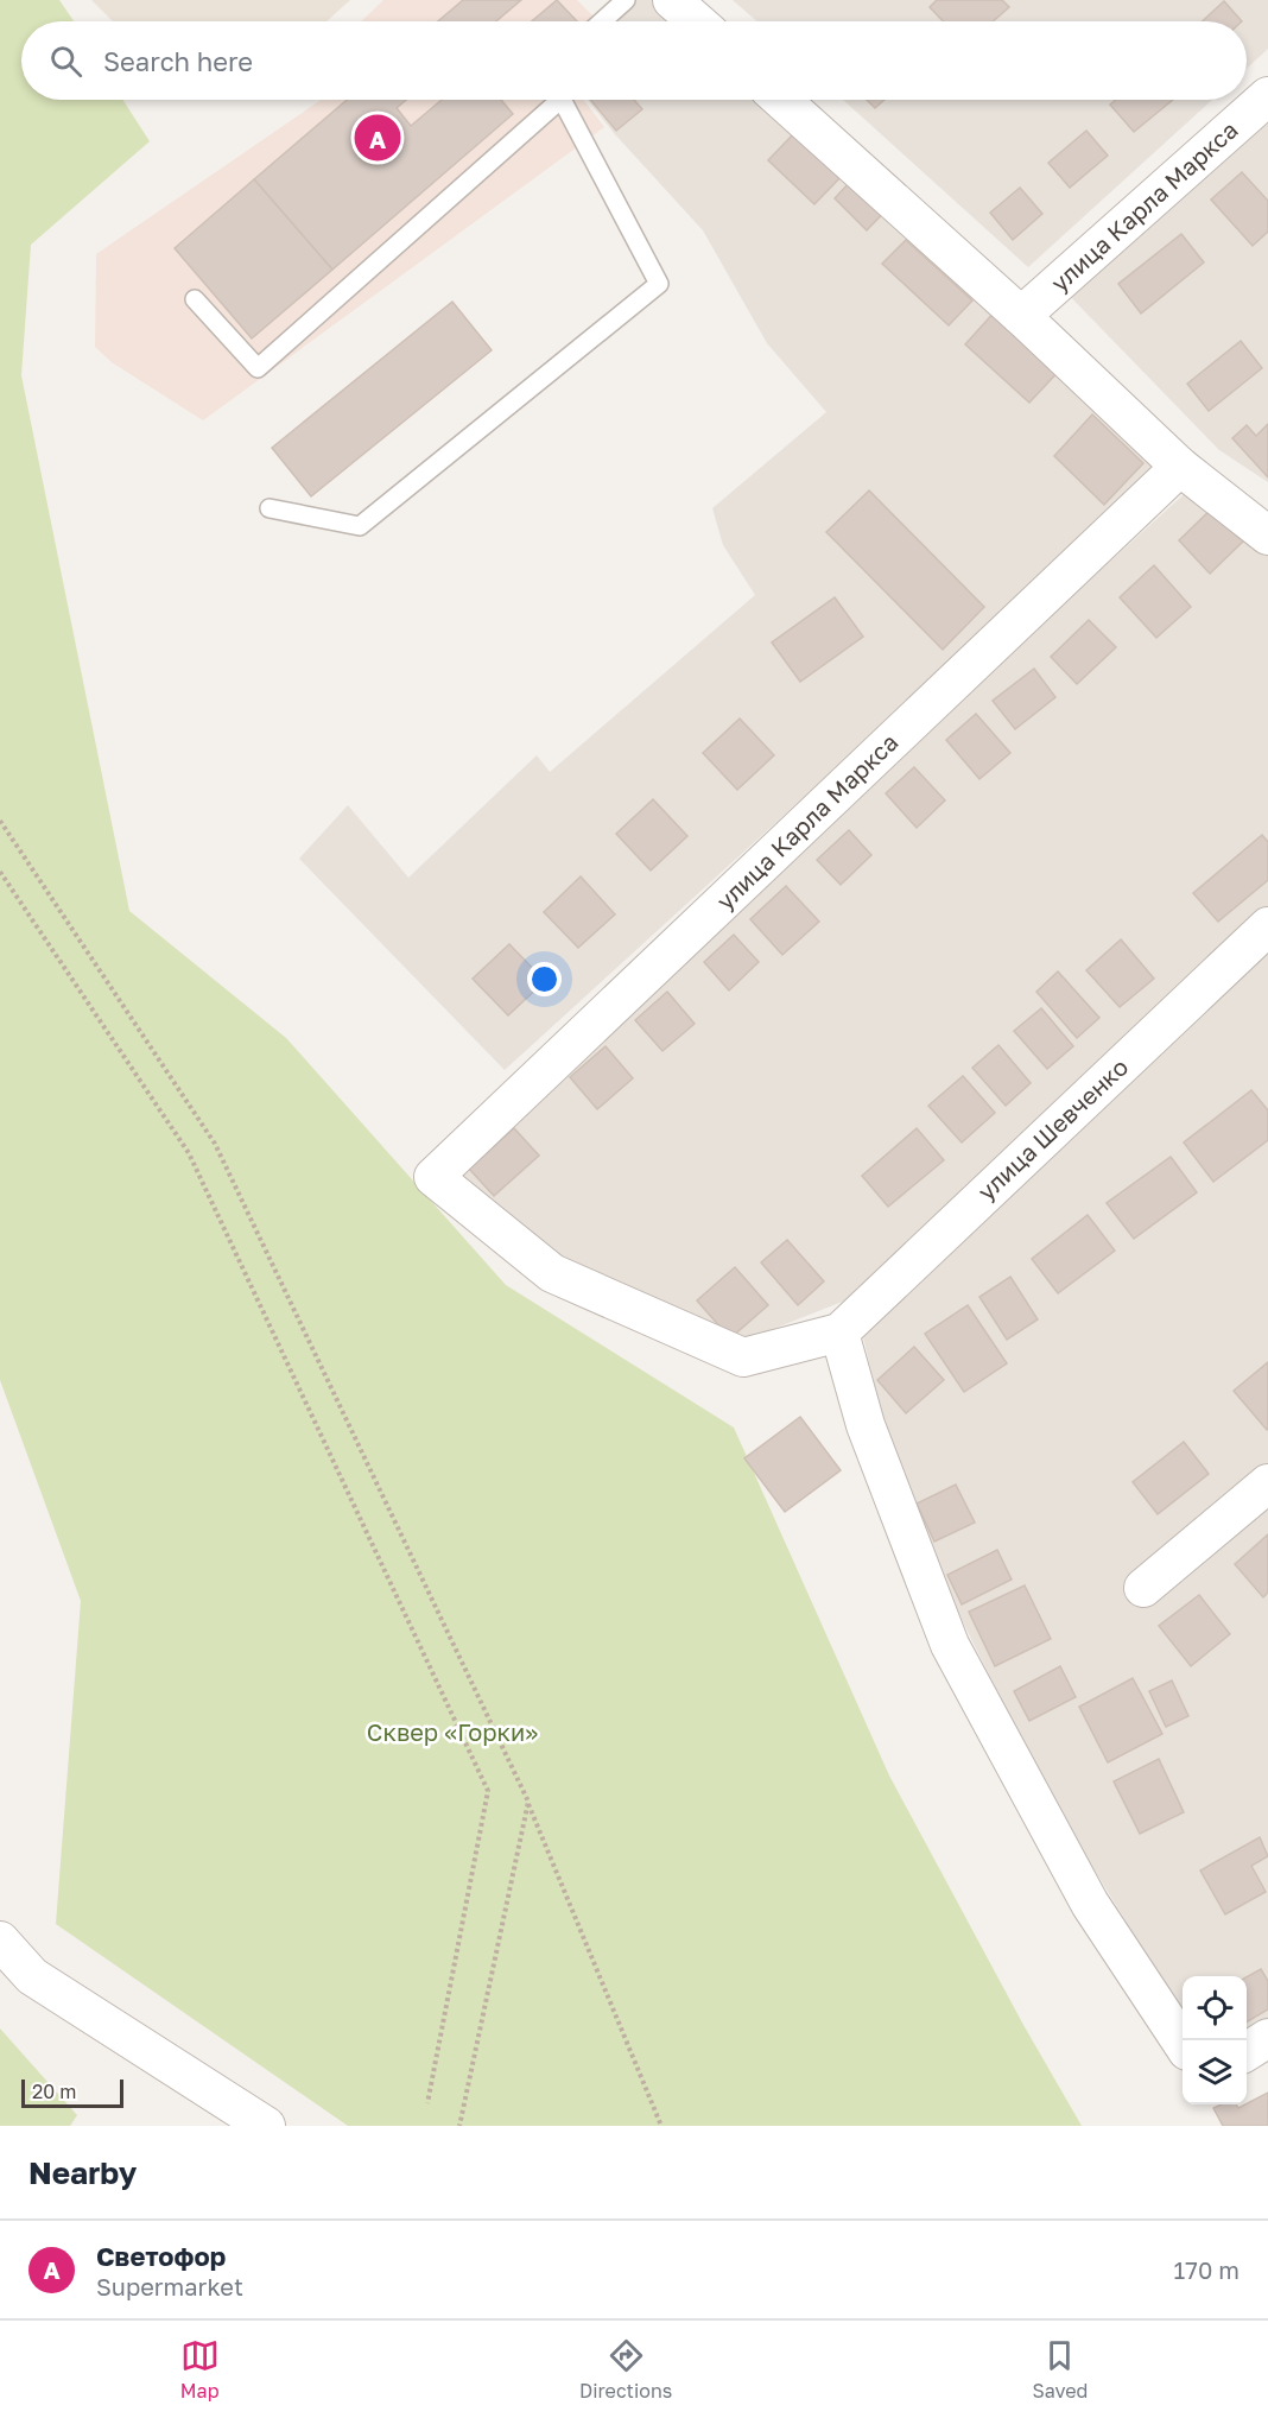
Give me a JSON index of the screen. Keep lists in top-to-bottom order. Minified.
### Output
{"streets":{"street":["улица Карла Маркса","улица Шевченко"]},"crossings":[["улица Карла Маркса","улица Шевченко"]],"parks":["Сквер «Горки»"],"scale_bar":"20 m","page":{"search":"Search here","pins":"A","scale":"20 m","heading":"Nearby","list":[{"mark":"A","name":"Светофор","note":"Supermarket","value":"170 m"}],"nav":["Map","Directions","Saved"]}}
